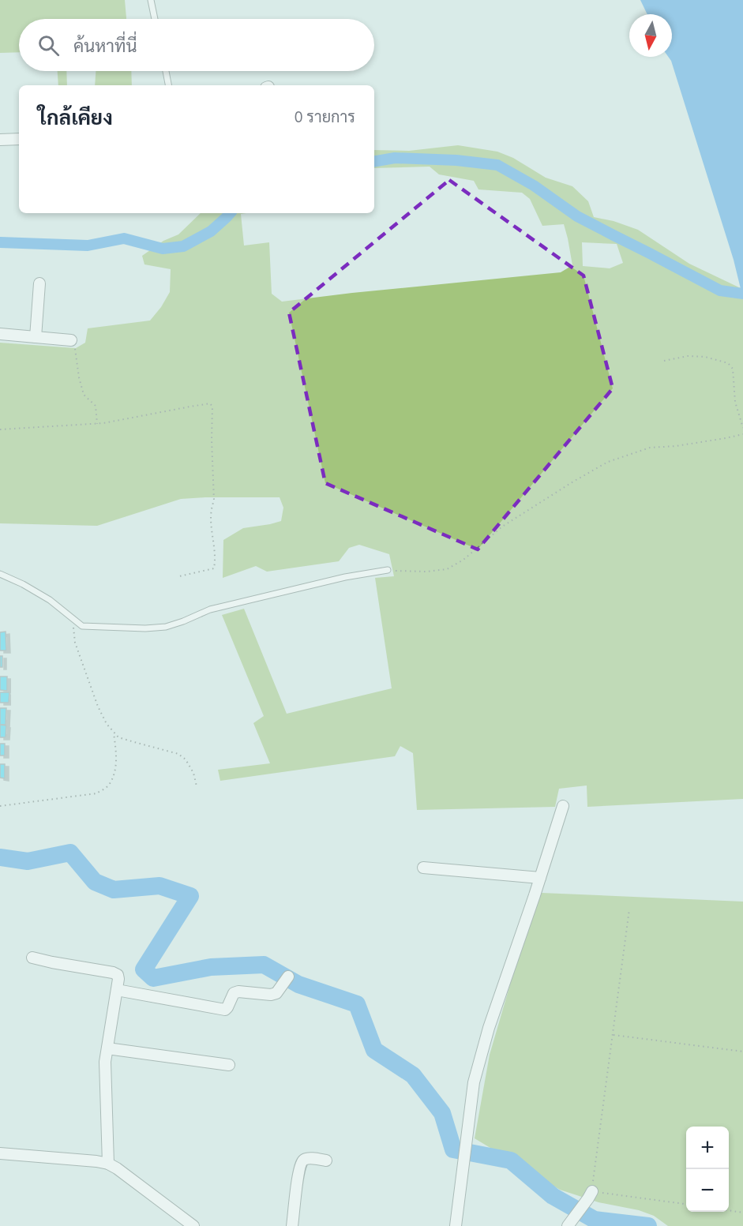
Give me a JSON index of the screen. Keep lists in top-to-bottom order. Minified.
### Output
{"north":"bottom","page":{"search":"ค้นหาที่นี่","heading":["ใกล้เคียง","0 รายการ"],"map_buttons":["+","−"]}}
